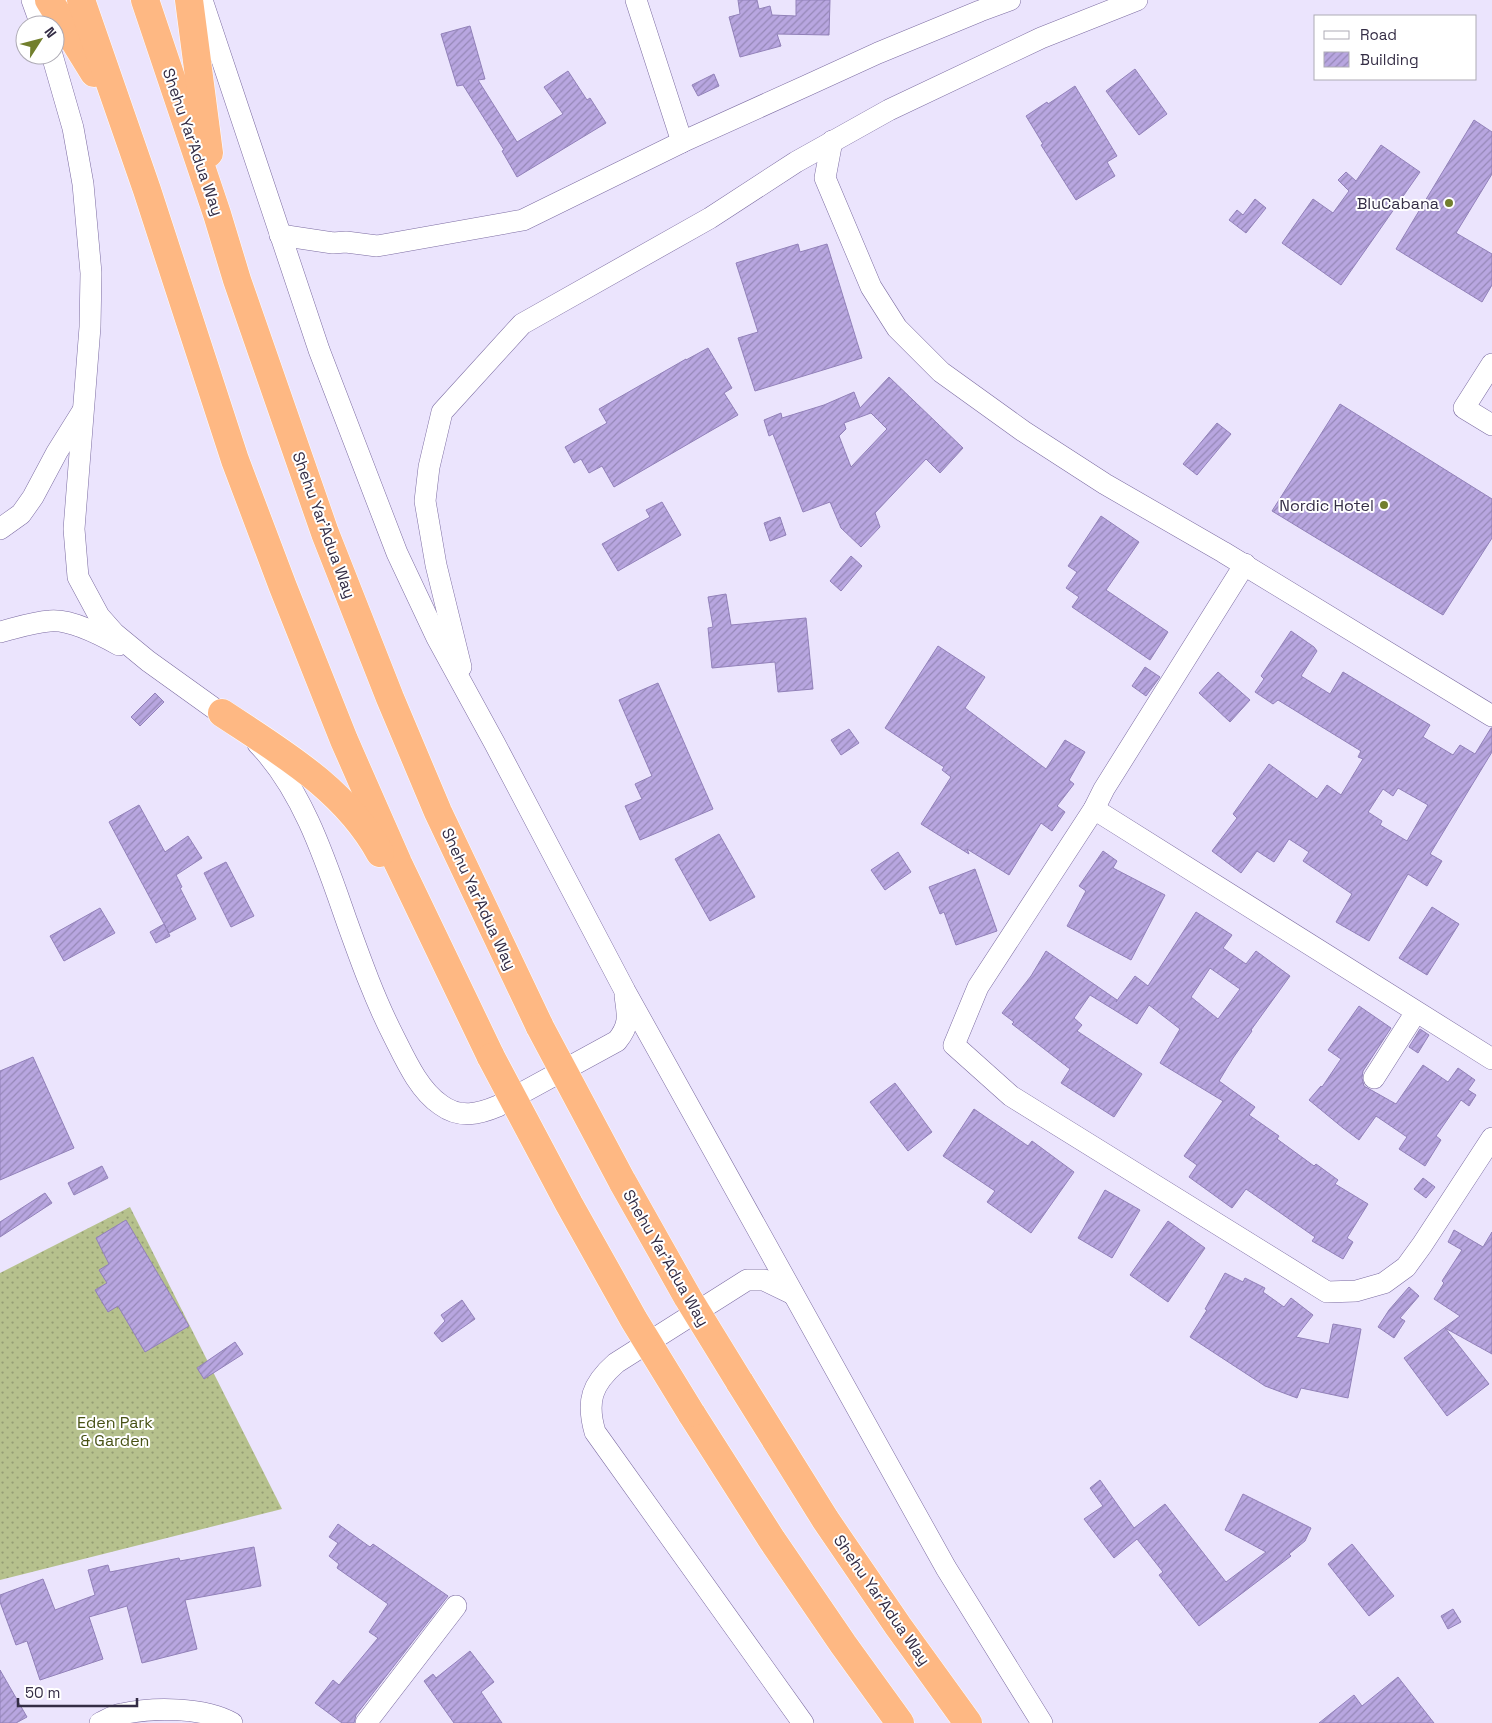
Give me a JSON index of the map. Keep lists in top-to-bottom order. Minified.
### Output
{"streets":{"highway":["Shehu Yar'Adua Way"]},"parks":["Eden Park & Garden"],"places":["BluCabana","Nordic Hotel"],"legend":["Road","Building"],"scale_bar":"50 m","north":"top right"}
